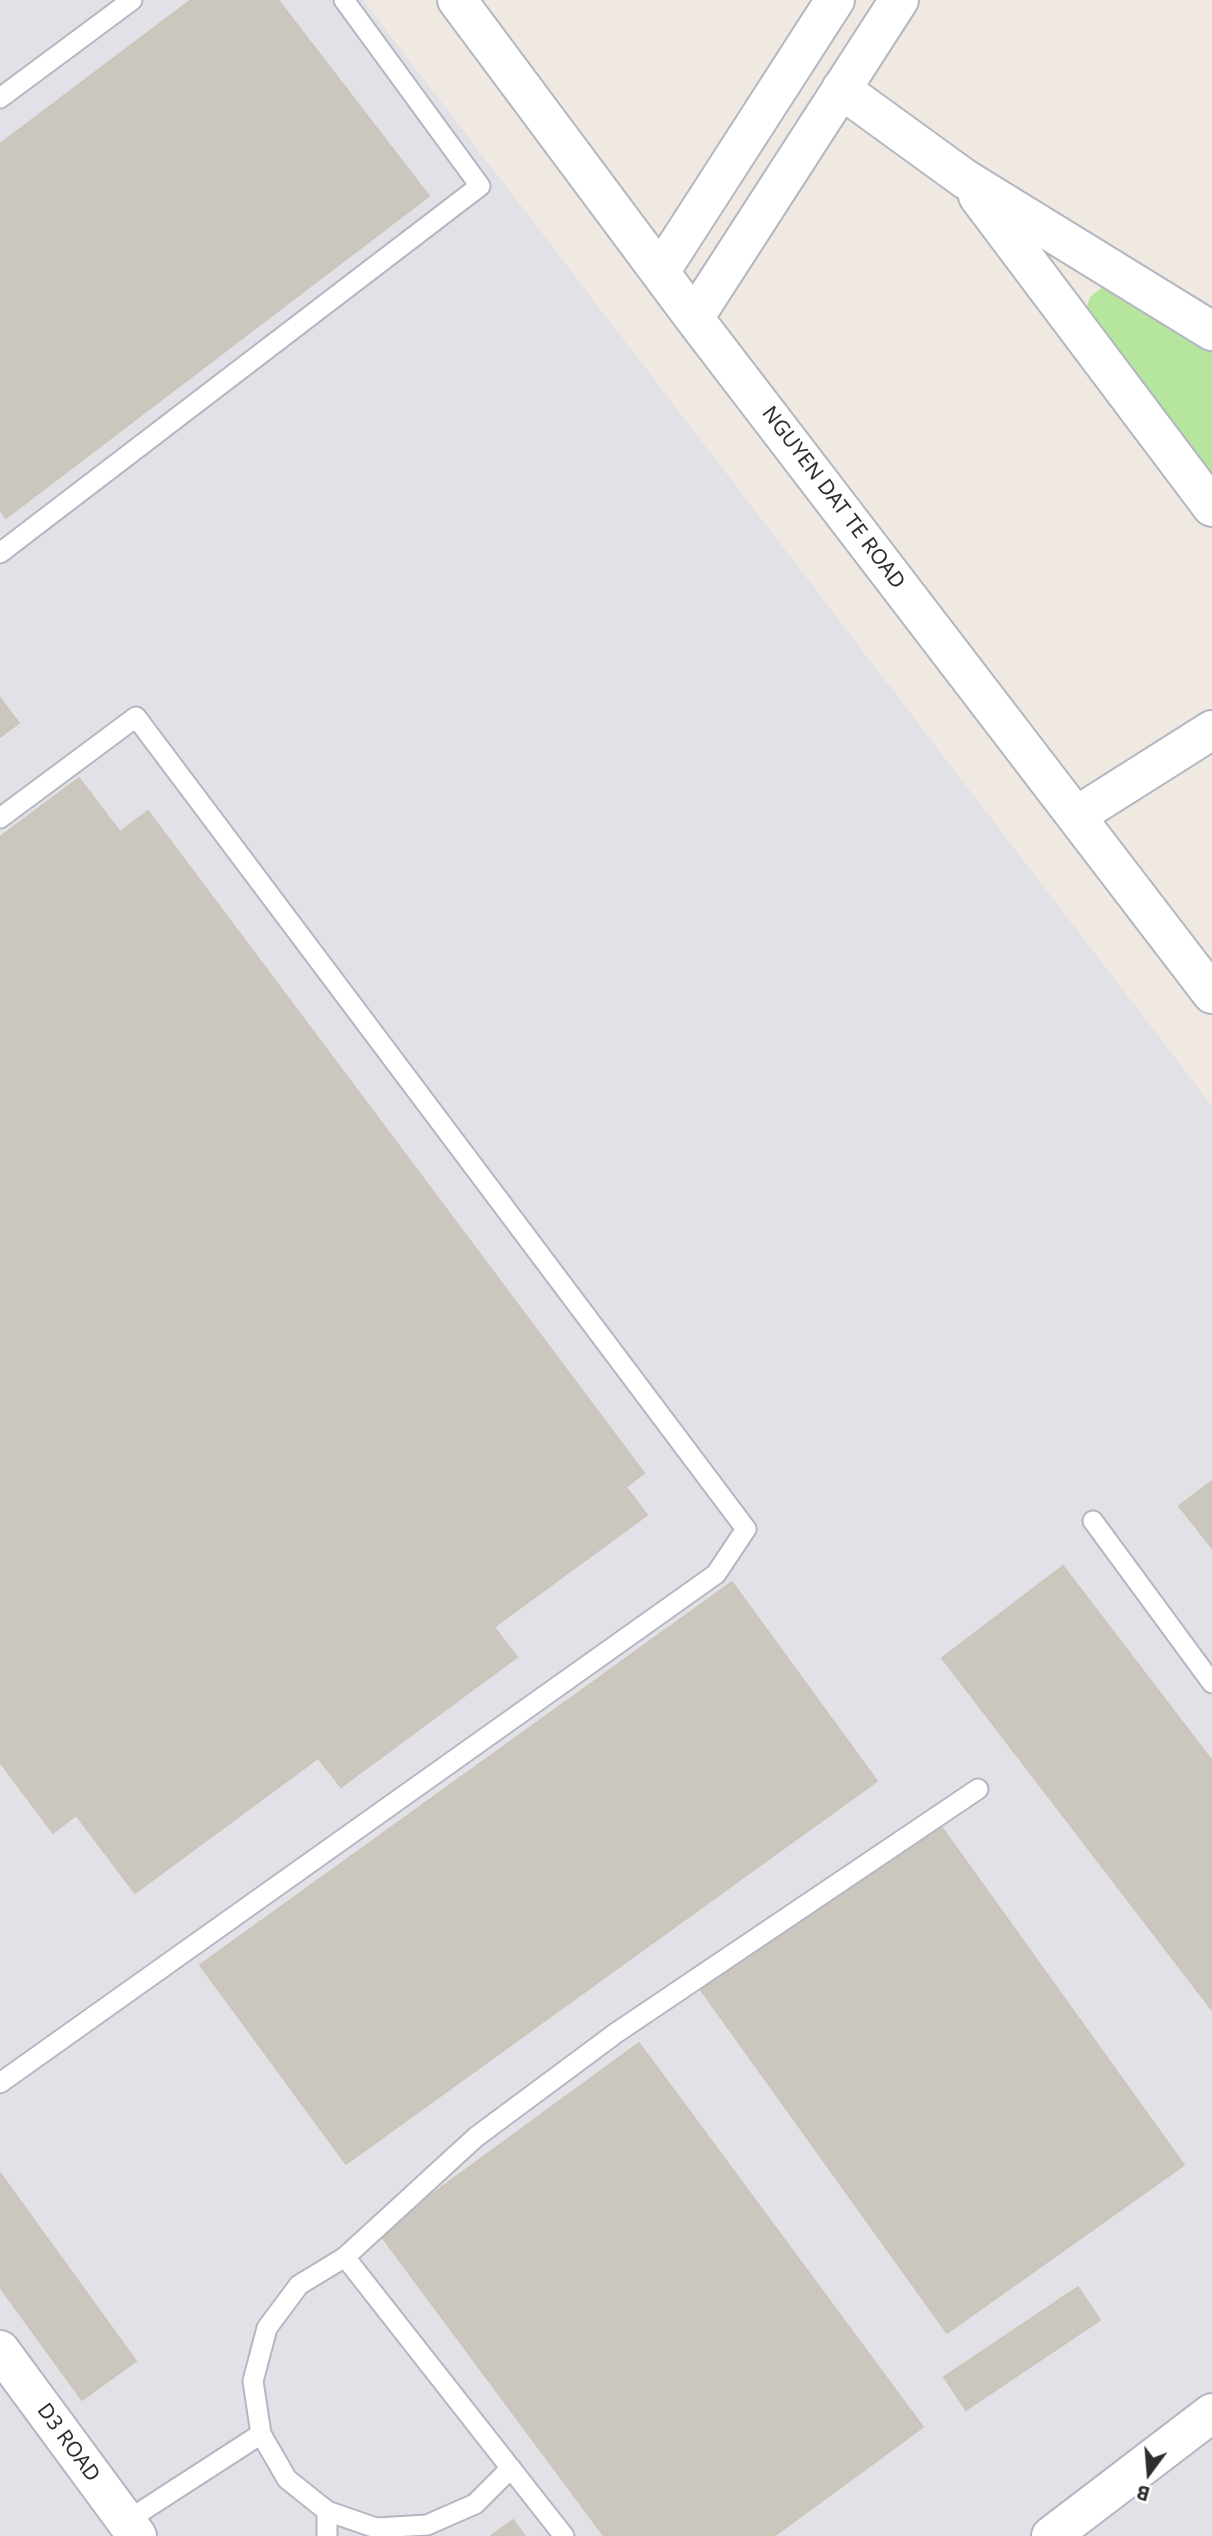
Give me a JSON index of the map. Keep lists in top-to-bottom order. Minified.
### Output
{"streets":{"street":["NGUYEN DAT TE ROAD","D3 ROAD"]},"north":"bottom"}
